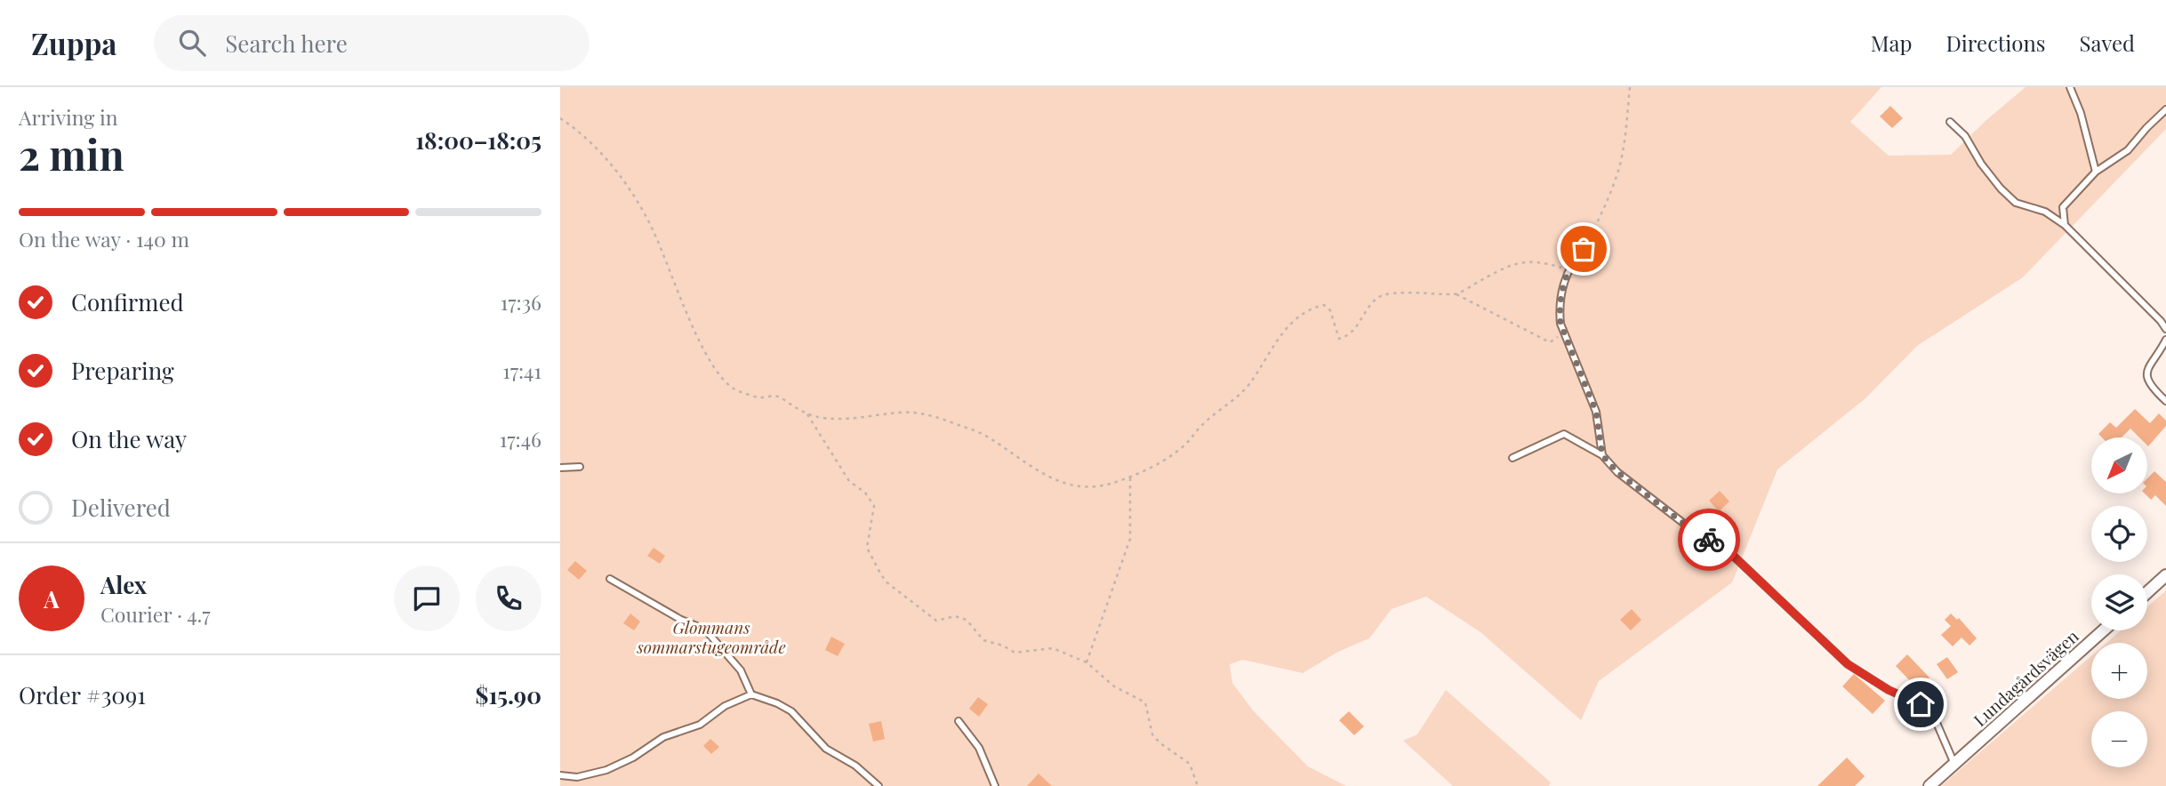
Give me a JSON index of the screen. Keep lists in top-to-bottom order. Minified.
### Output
{"streets":{"street":["Lundagårdsvägen"]},"parks":["Glommans sommarstugeområde"],"north":"bottom left","page":{"header":"Zuppa","search":"Search here","nav":["Map","Directions","Saved"],"heading":["2 min","Arriving in","18:00–18:05"],"panel":["Alex","Courier · 4.7","Order #3091","$15.90"],"bar":"On the way · 140 m","list":[["Confirmed","17:36"],["Preparing","17:41"],["On the way","17:46"],"Delivered"],"map_buttons":["+","−"],"round":"A"}}
